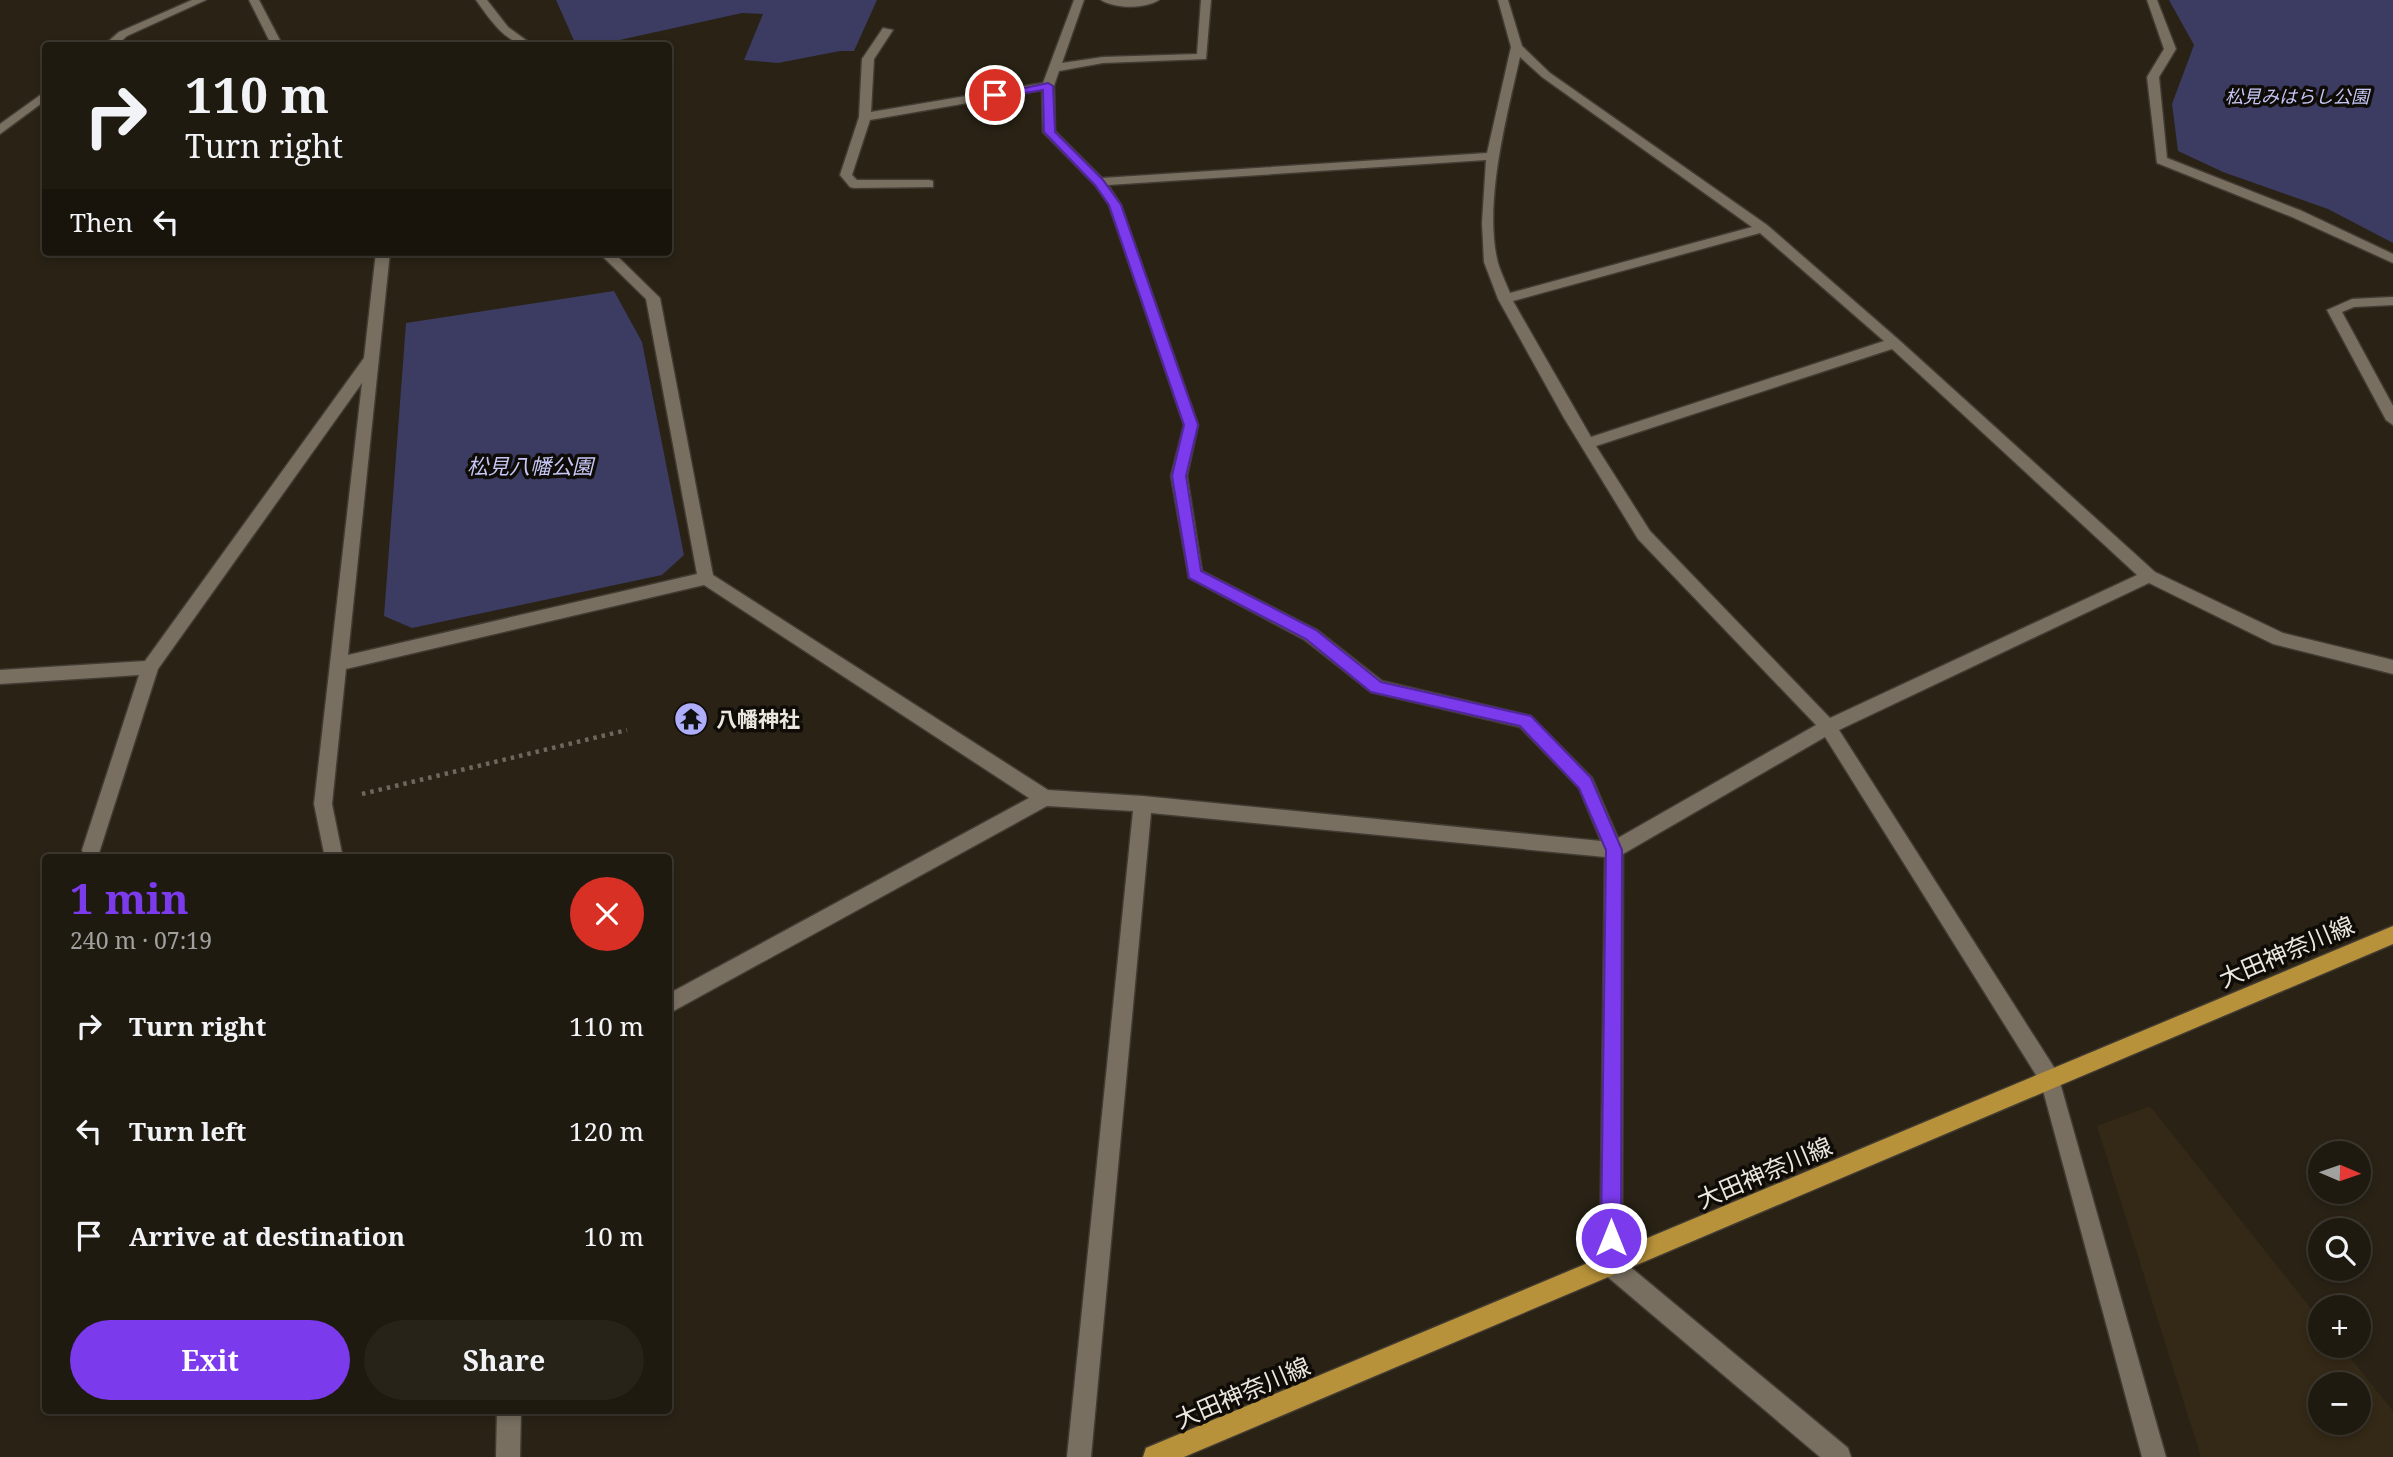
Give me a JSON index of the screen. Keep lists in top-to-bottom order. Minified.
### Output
{"streets":{"main road":["大田神奈川線"]},"parks":["松見みはらし公園","松見八幡公園"],"places":{"temple":["八幡神社"]},"north":"right","page":{"turn":["110 m","Turn right"],"then":"Then","heading":["1 min","240 m · 07:19"],"list":[{"name":"Turn right","value":"110 m"},{"name":"Turn left","value":"120 m"},{"name":"Arrive at destination","value":"10 m"}],"map_buttons":["+","−"],"buttons":["Exit","Share"]}}
